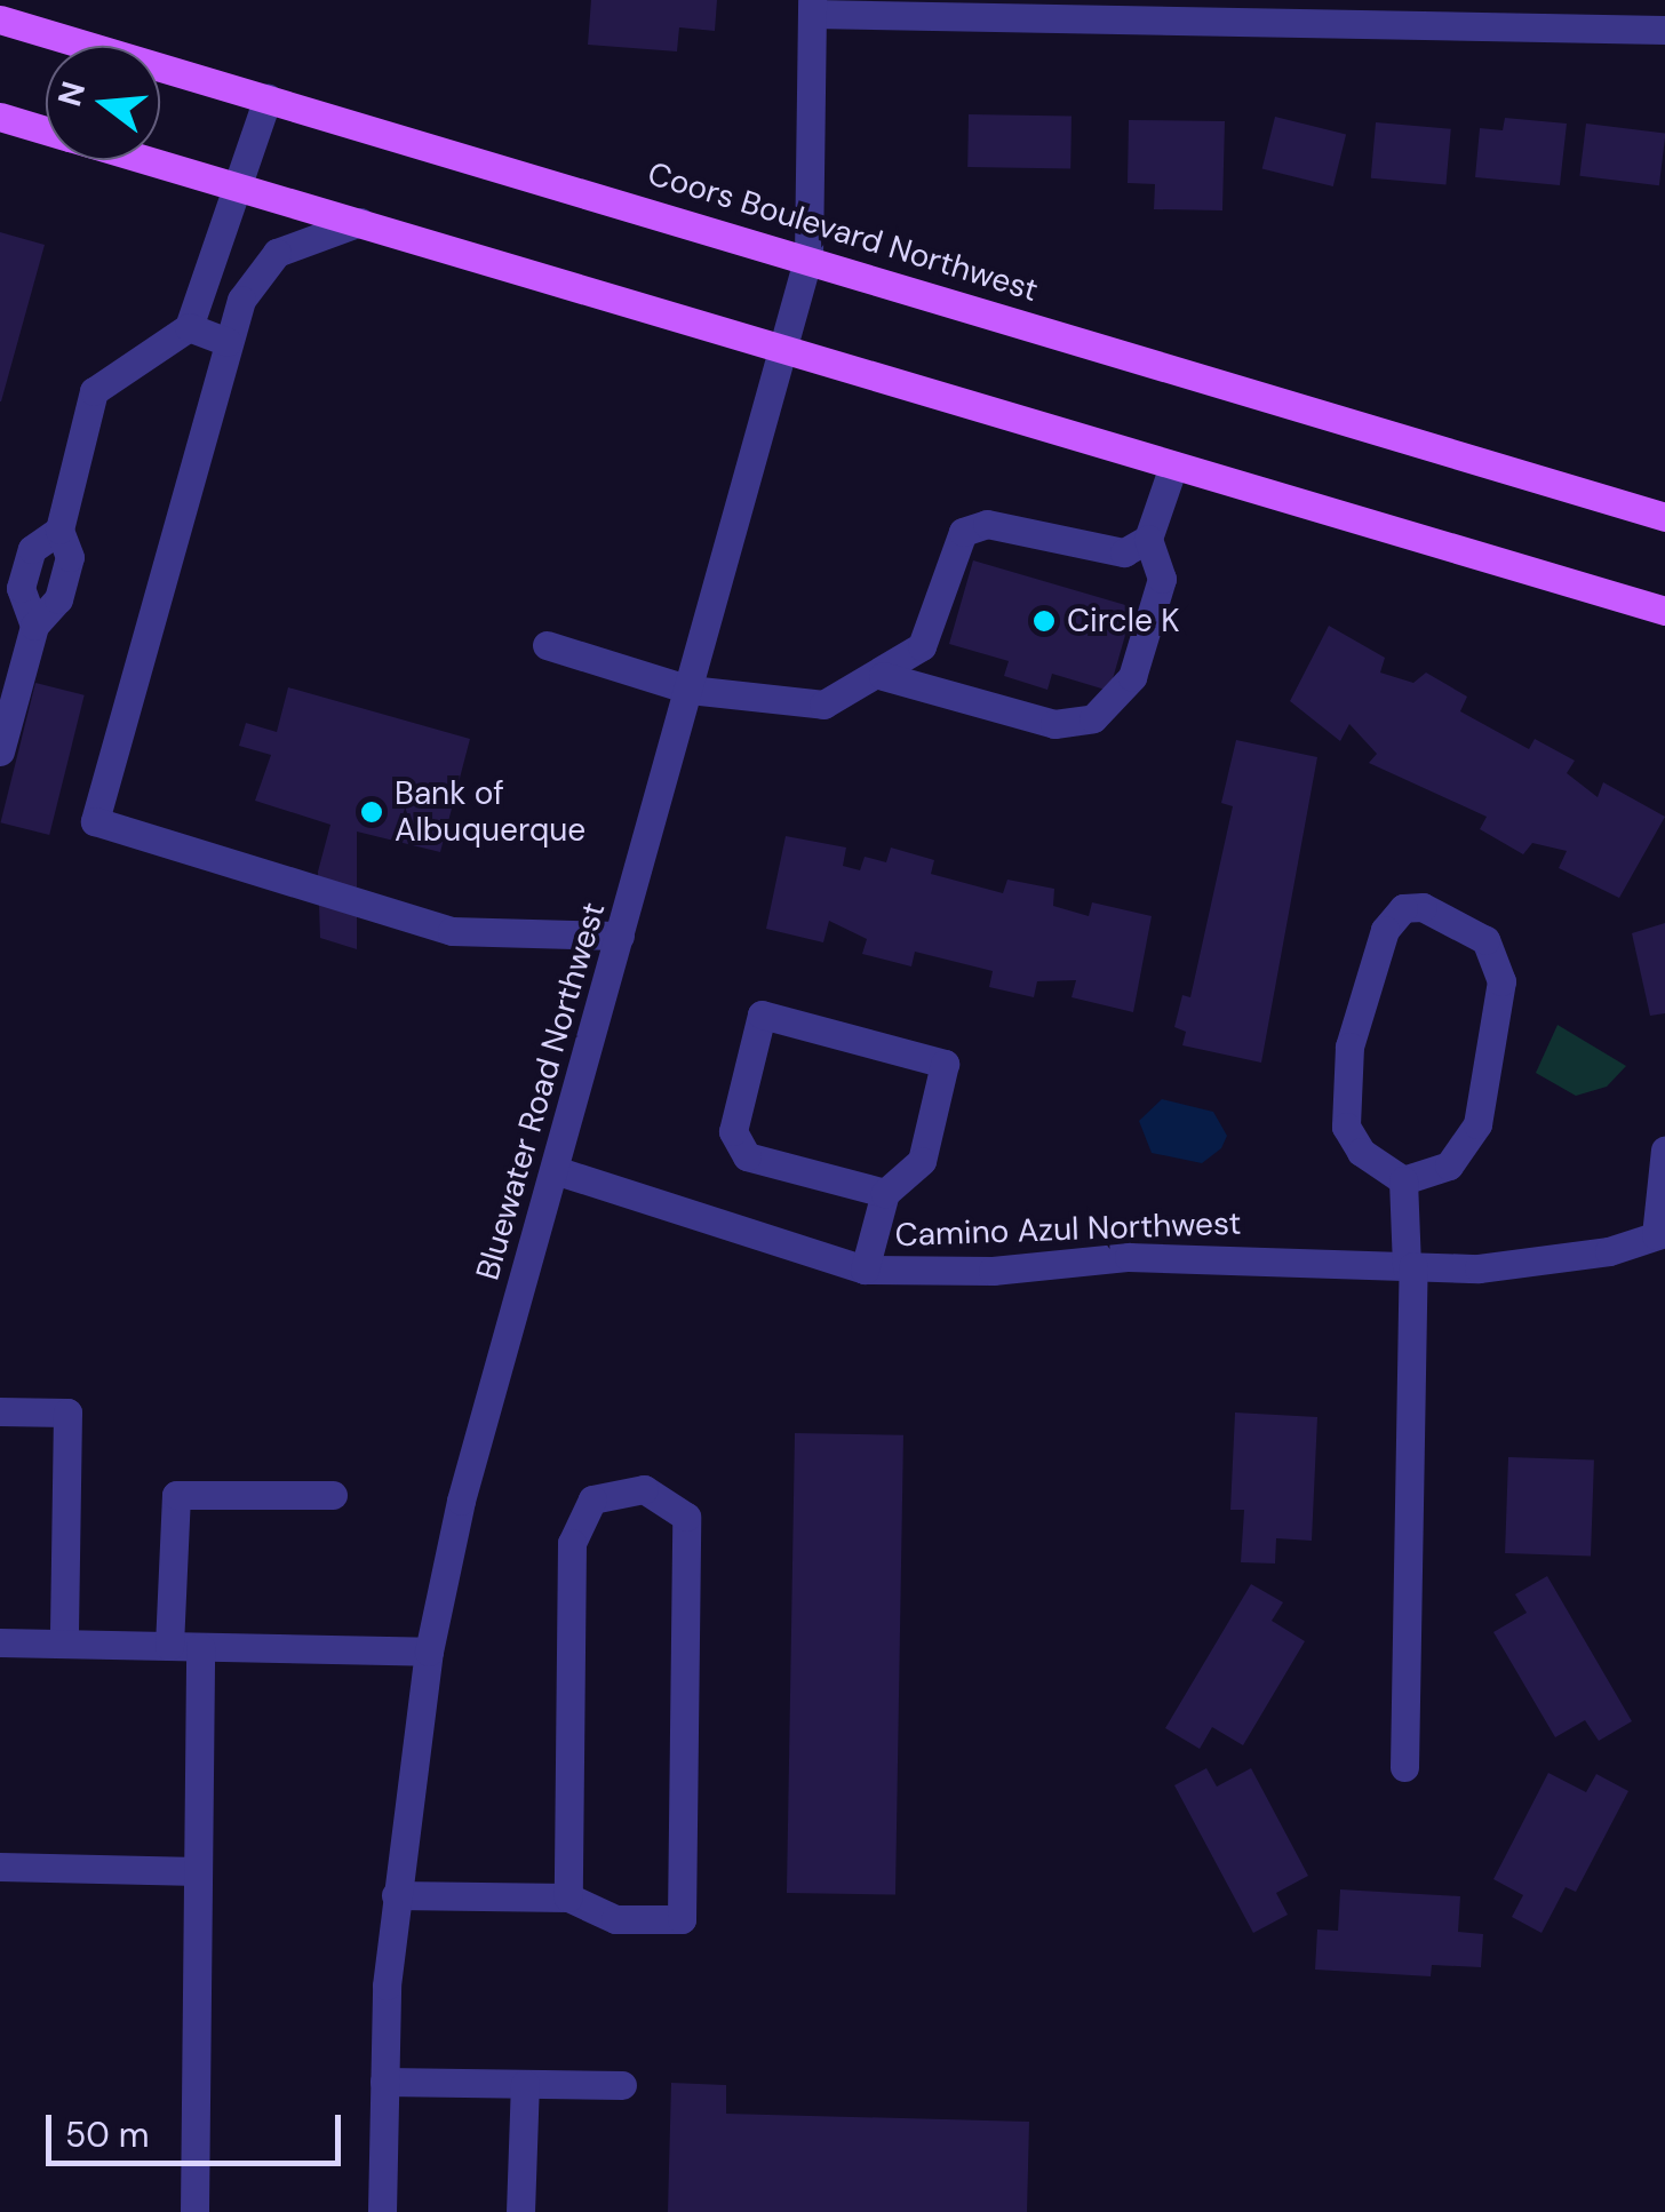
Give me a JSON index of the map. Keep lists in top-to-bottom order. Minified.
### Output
{"streets":{"main road":["Coors Boulevard Northwest"],"street":["Bluewater Road Northwest","Camino Azul Northwest"]},"crossings":[["Coors Boulevard Northwest","Bluewater Road Northwest"],["Bluewater Road Northwest","Camino Azul Northwest"]],"places":["Circle K","Bank of Albuquerque"],"scale_bar":"50 m","north":"left"}
